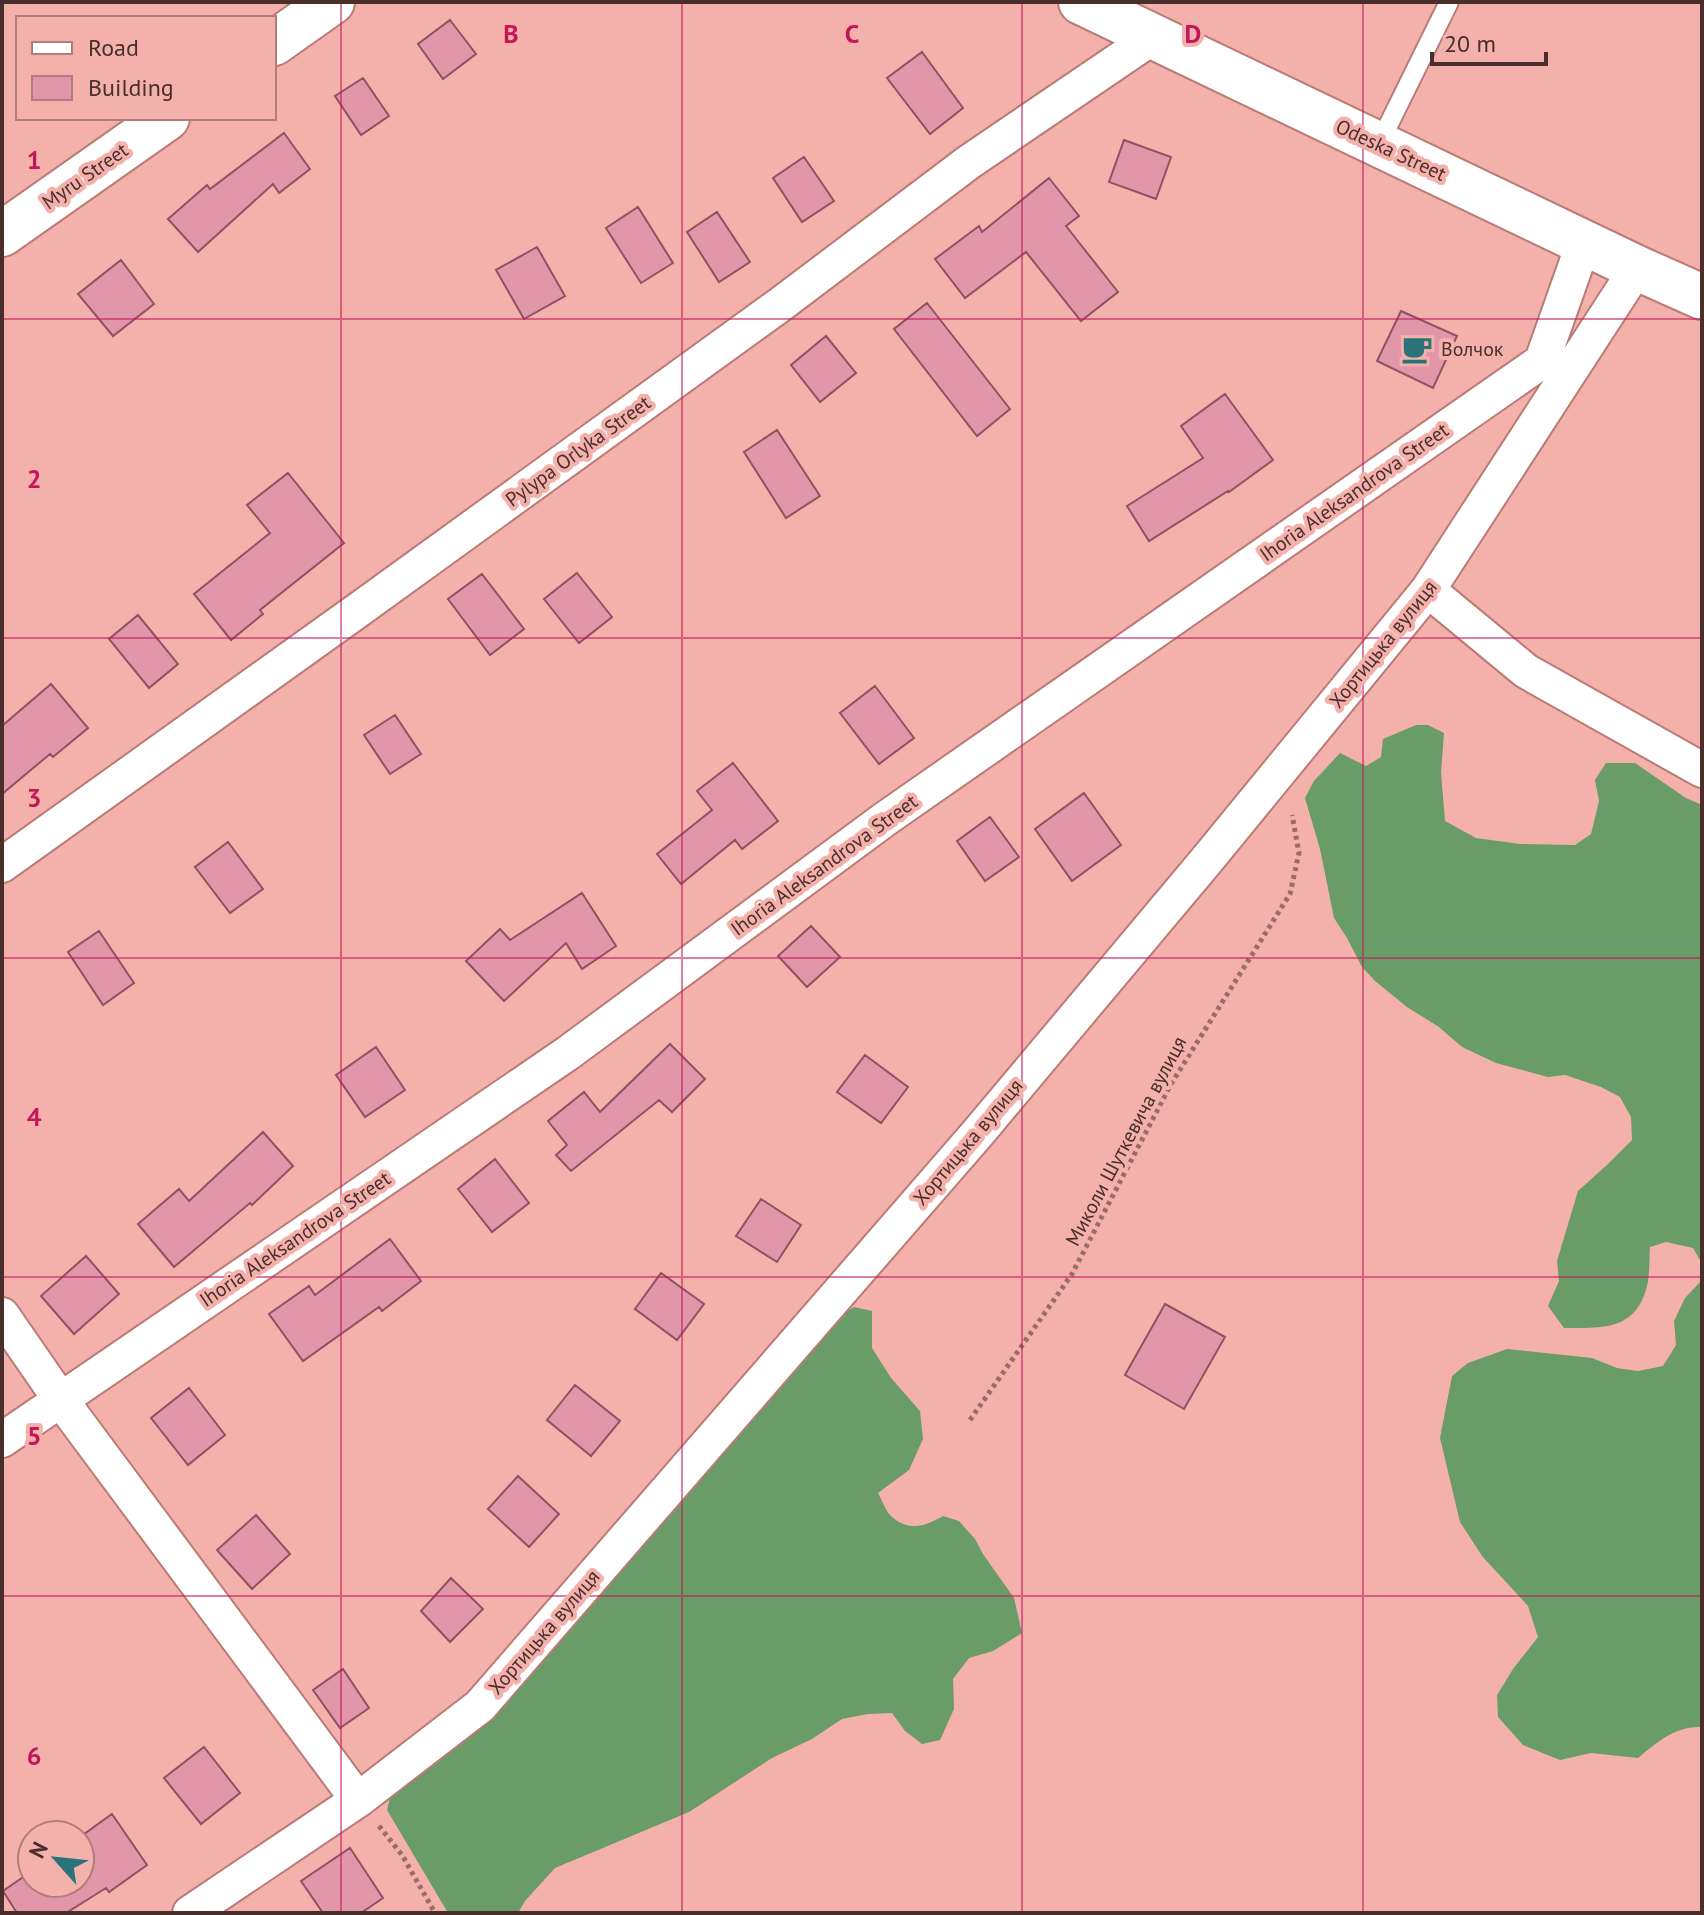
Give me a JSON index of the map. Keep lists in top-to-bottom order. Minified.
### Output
{"streets":{"street":["Odeska Street","Myru Street","Pylypa Orlyka Street","Ihoria Aleksandrova Street","Хортицька вулиця"],"path":["Миколи Шуткевича вулиця"]},"crossings":[["Odeska Street","Pylypa Orlyka Street"],["Odeska Street","Ihoria Aleksandrova Street"],["Odeska Street","Хортицька вулиця"],["Хортицька вулиця","Миколи Шуткевича вулиця"]],"places":{"cafe":["Волчок"]},"legend":["Road","Building"],"scale_bar":"20 m","north":"top left","grid":{"columns":["B","C","D"],"rows":["1","2","3","4","5","6"]}}
